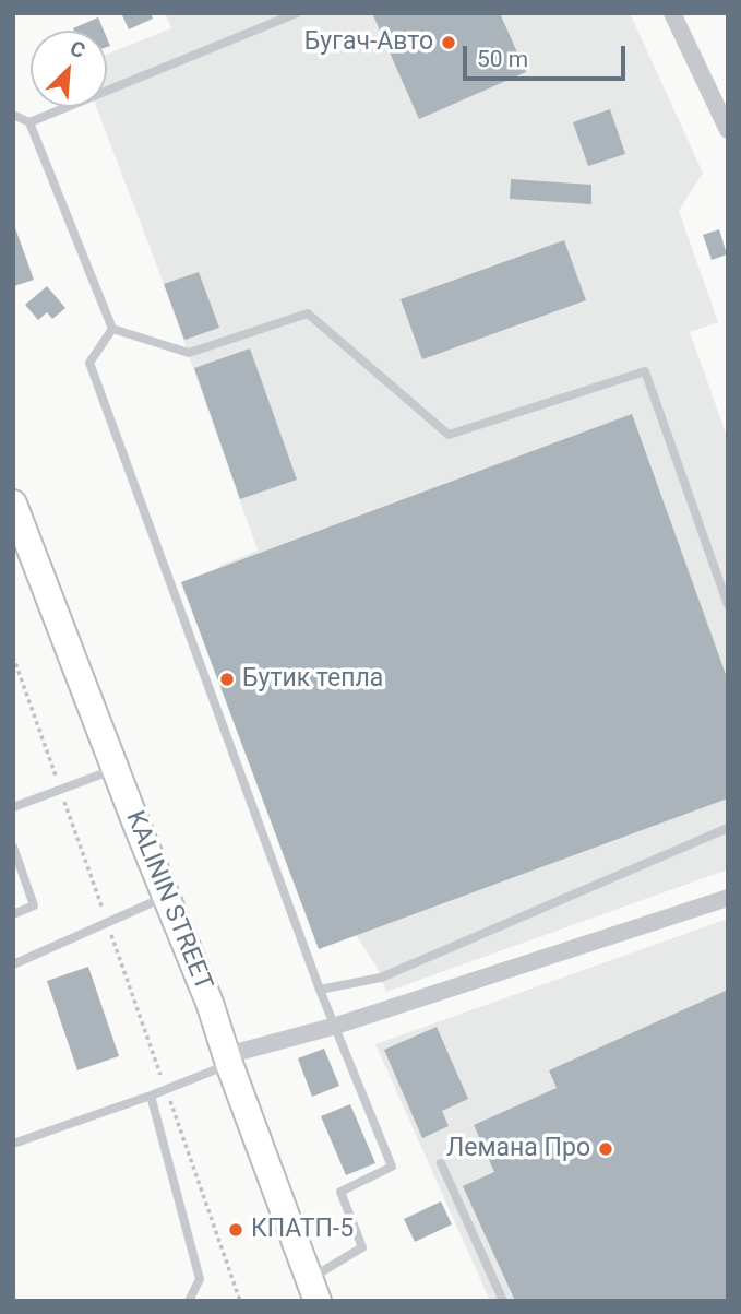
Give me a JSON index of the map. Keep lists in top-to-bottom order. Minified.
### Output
{"streets":{"main road":["KALININ STREET"]},"places":["Бугач-Авто","Бутик тепла","Лемана Про","КПАТП-5"],"scale_bar":"50 m","north":"top right"}
